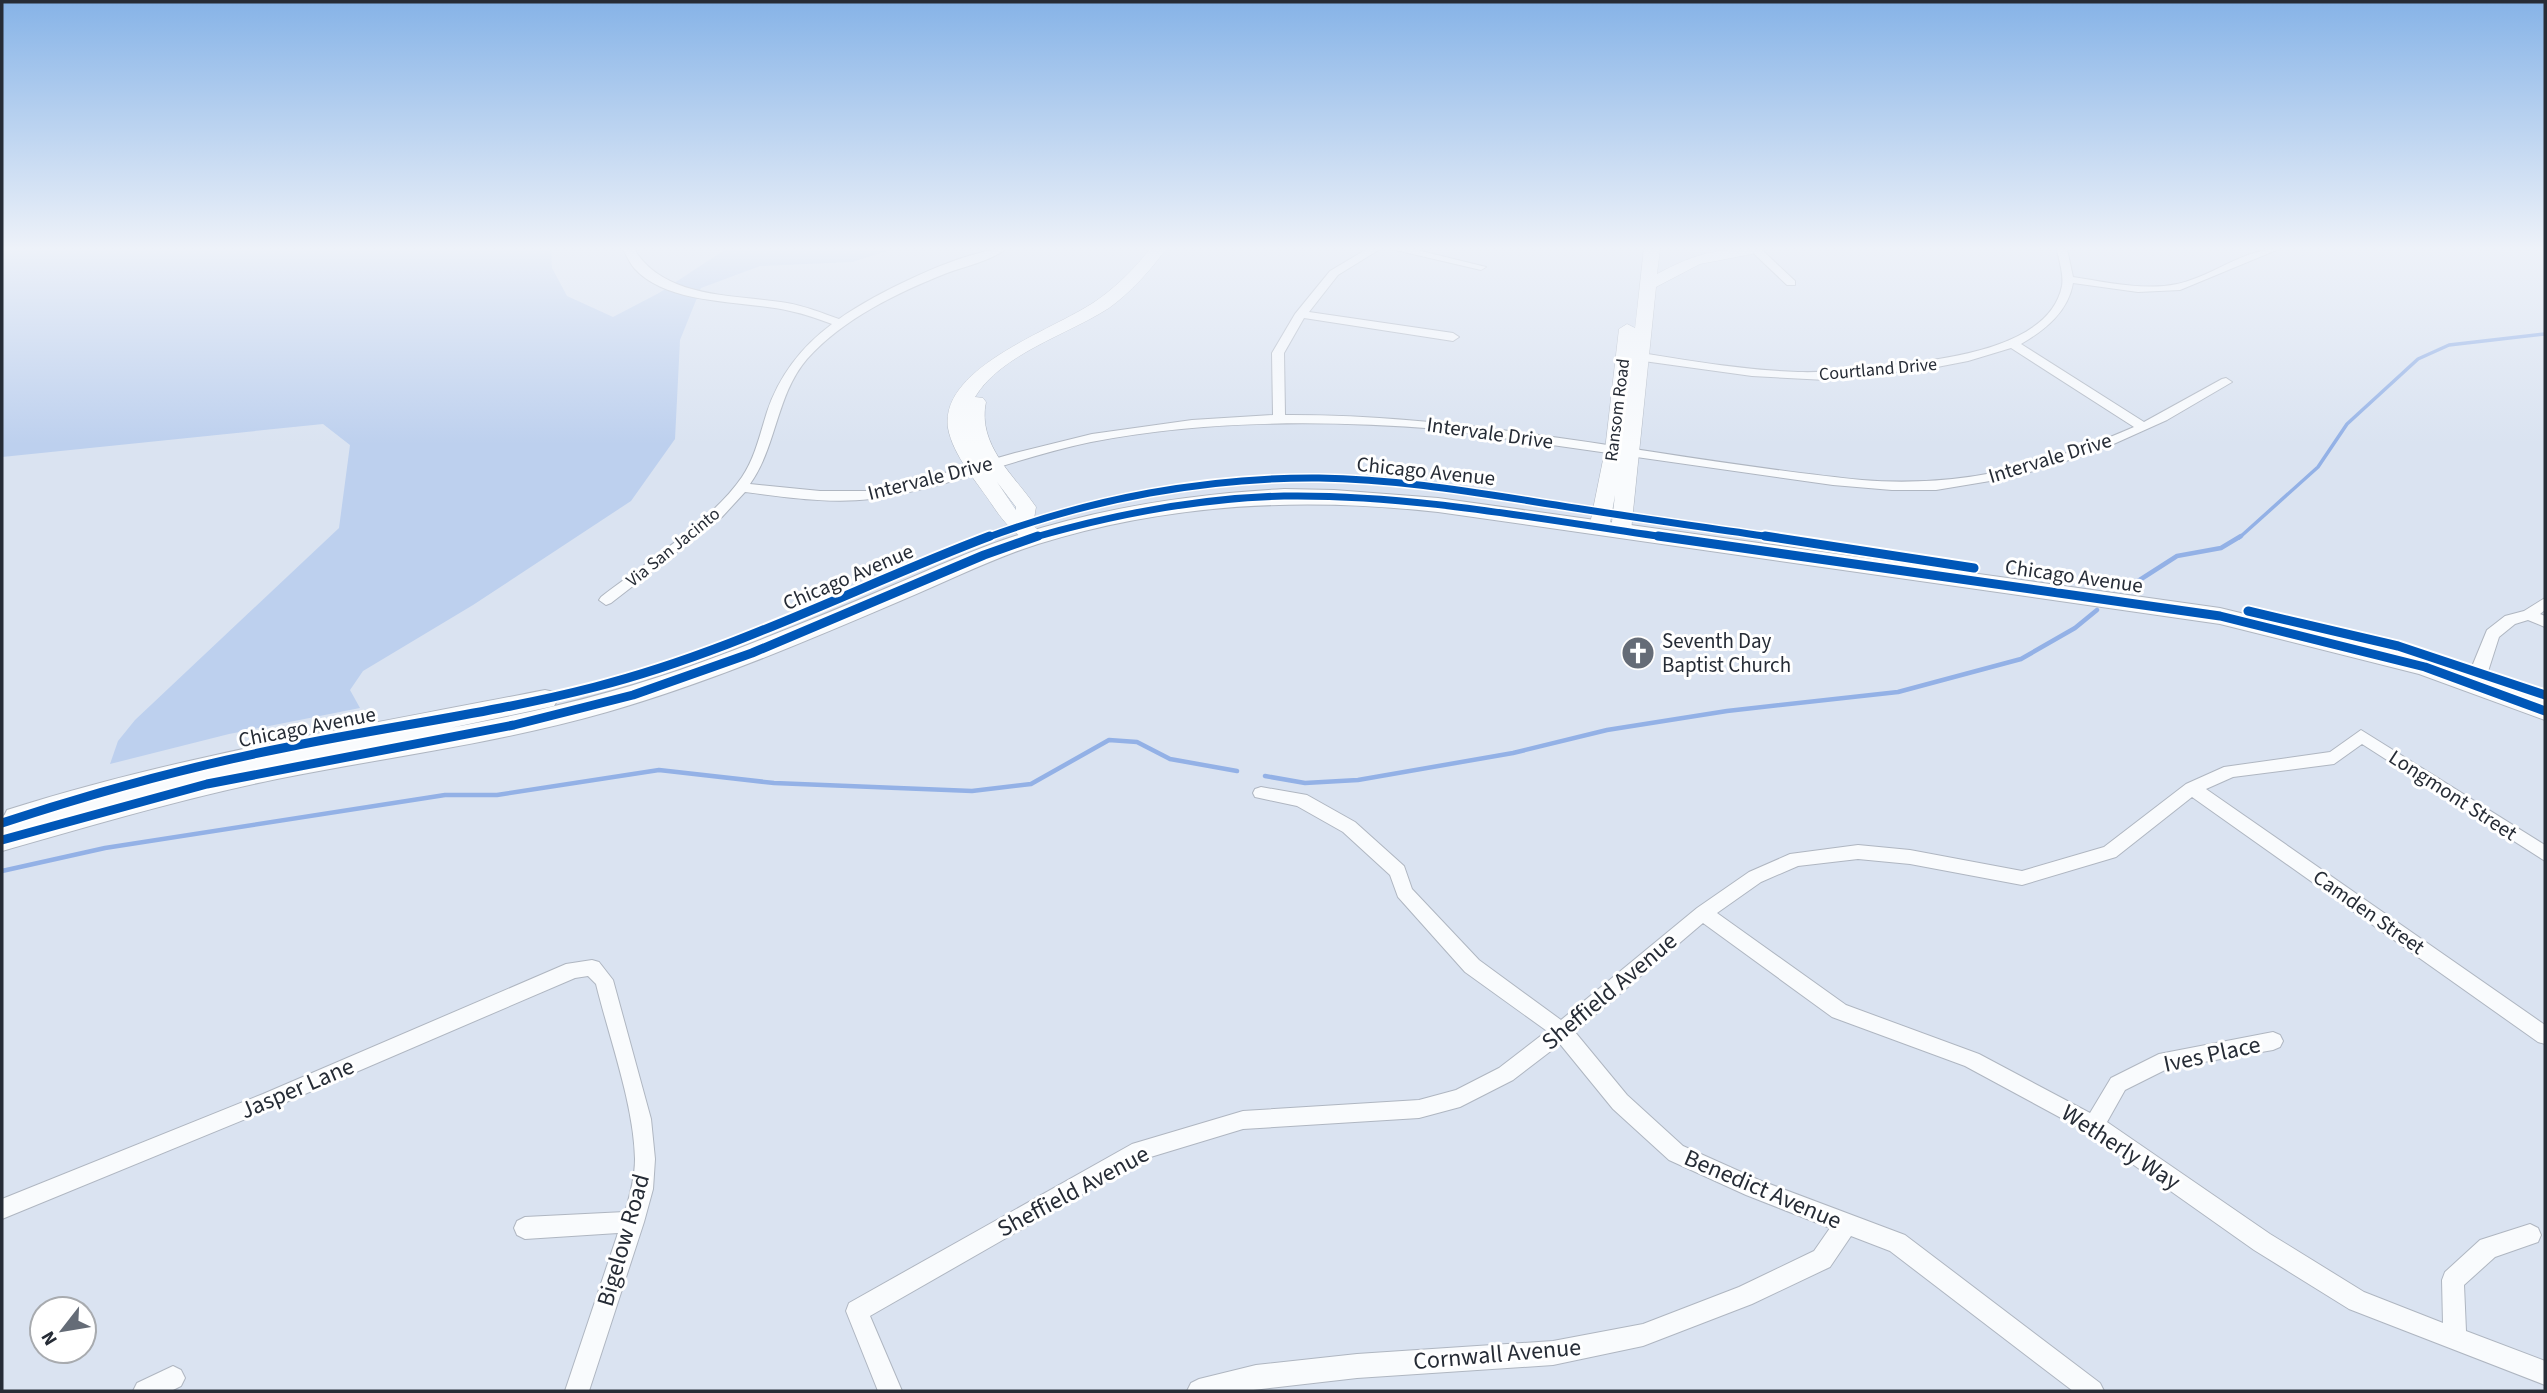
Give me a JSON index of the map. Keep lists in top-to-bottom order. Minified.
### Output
{"streets":{"main road":["Chicago Avenue"],"street":["Courtland Drive","Ransom Road","Intervale Drive","Via San Jacinto","Longmont Street","Camden Street","Sheffield Avenue","Ives Place","Jasper Lane","Wetherly Way","Benedict Avenue","Bigelow Road","Cornwall Avenue"]},"crossings":[["Courtland Drive","Ransom Road"],["Ransom Road","Intervale Drive"],["Ransom Road","Chicago Avenue"],["Intervale Drive","Via San Jacinto"],["Longmont Street","Sheffield Avenue"],["Camden Street","Sheffield Avenue"],["Sheffield Avenue","Wetherly Way"],["Sheffield Avenue","Benedict Avenue"],["Ives Place","Wetherly Way"],["Jasper Lane","Bigelow Road"],["Benedict Avenue","Cornwall Avenue"]],"places":{"church":["Seventh Day Baptist Church"]},"north":"bottom left"}
